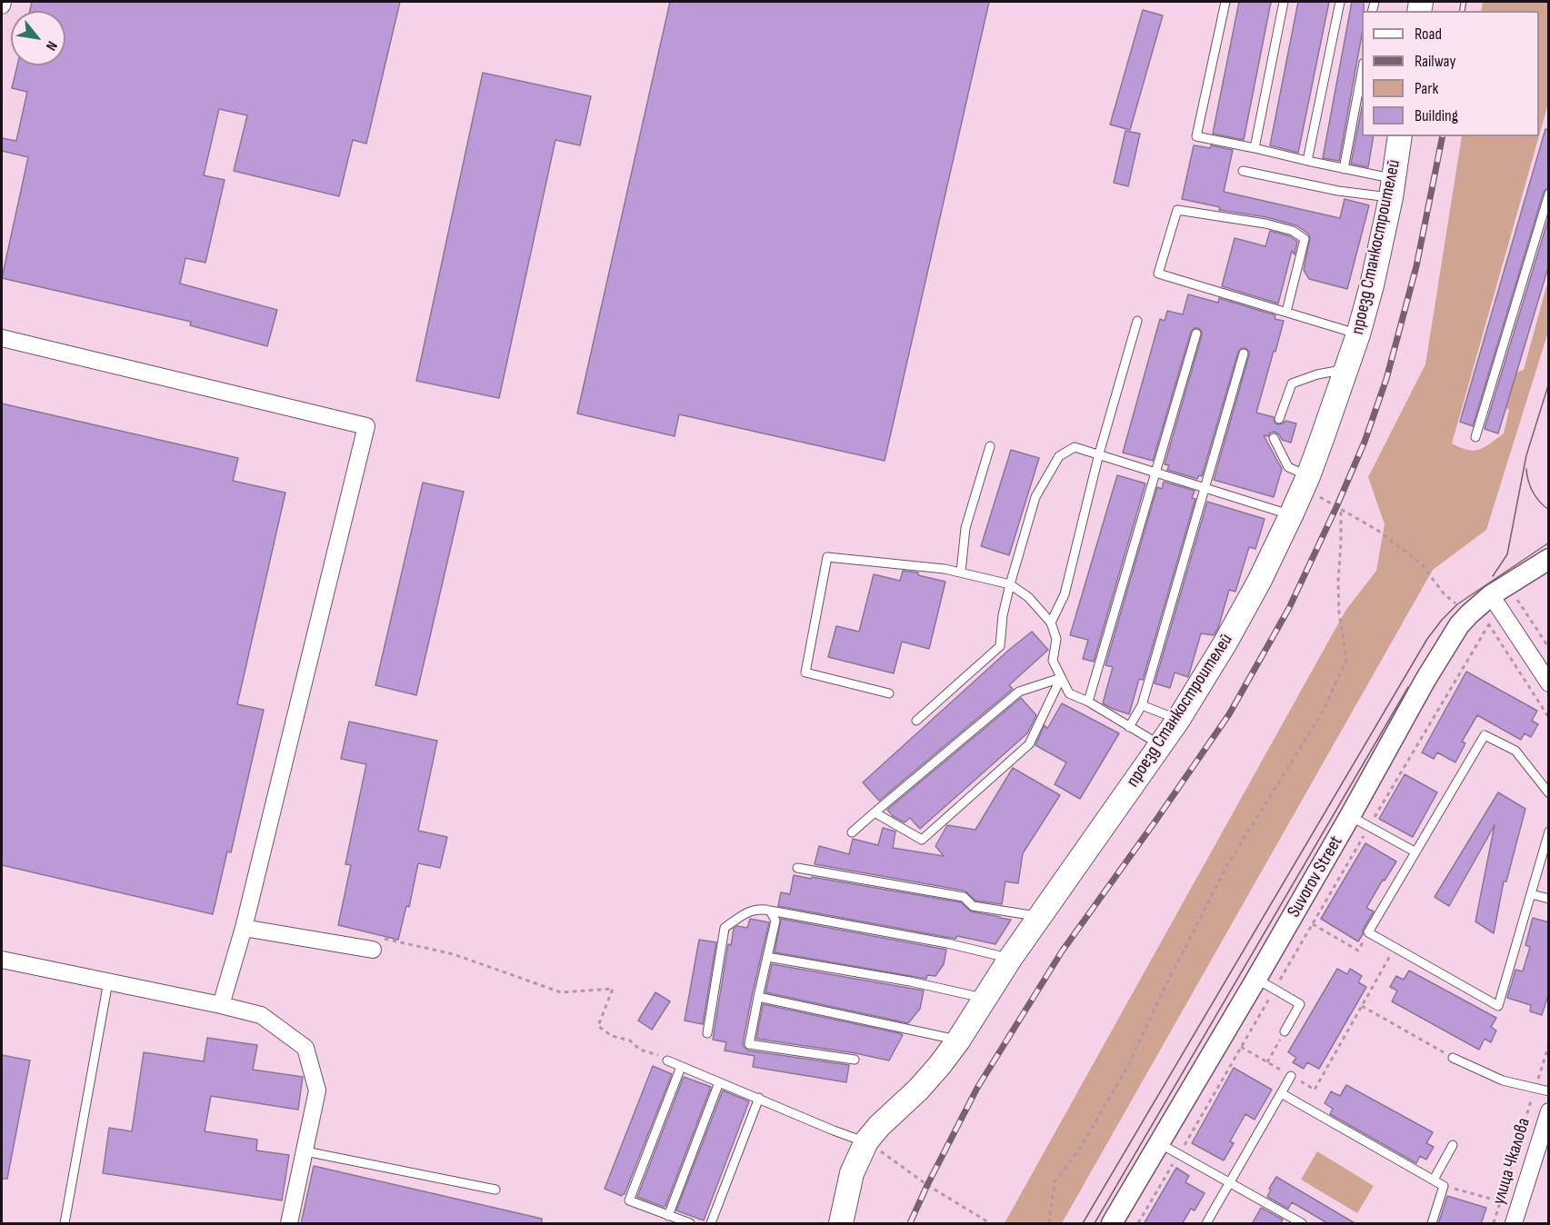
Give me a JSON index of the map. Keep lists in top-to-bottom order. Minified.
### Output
{"streets":{"main road":["проезд Станкостроителей"],"street":["Suvorov Street","улица Чкалова"]},"legend":["Road","Railway","Park","Building"],"north":"bottom right"}
